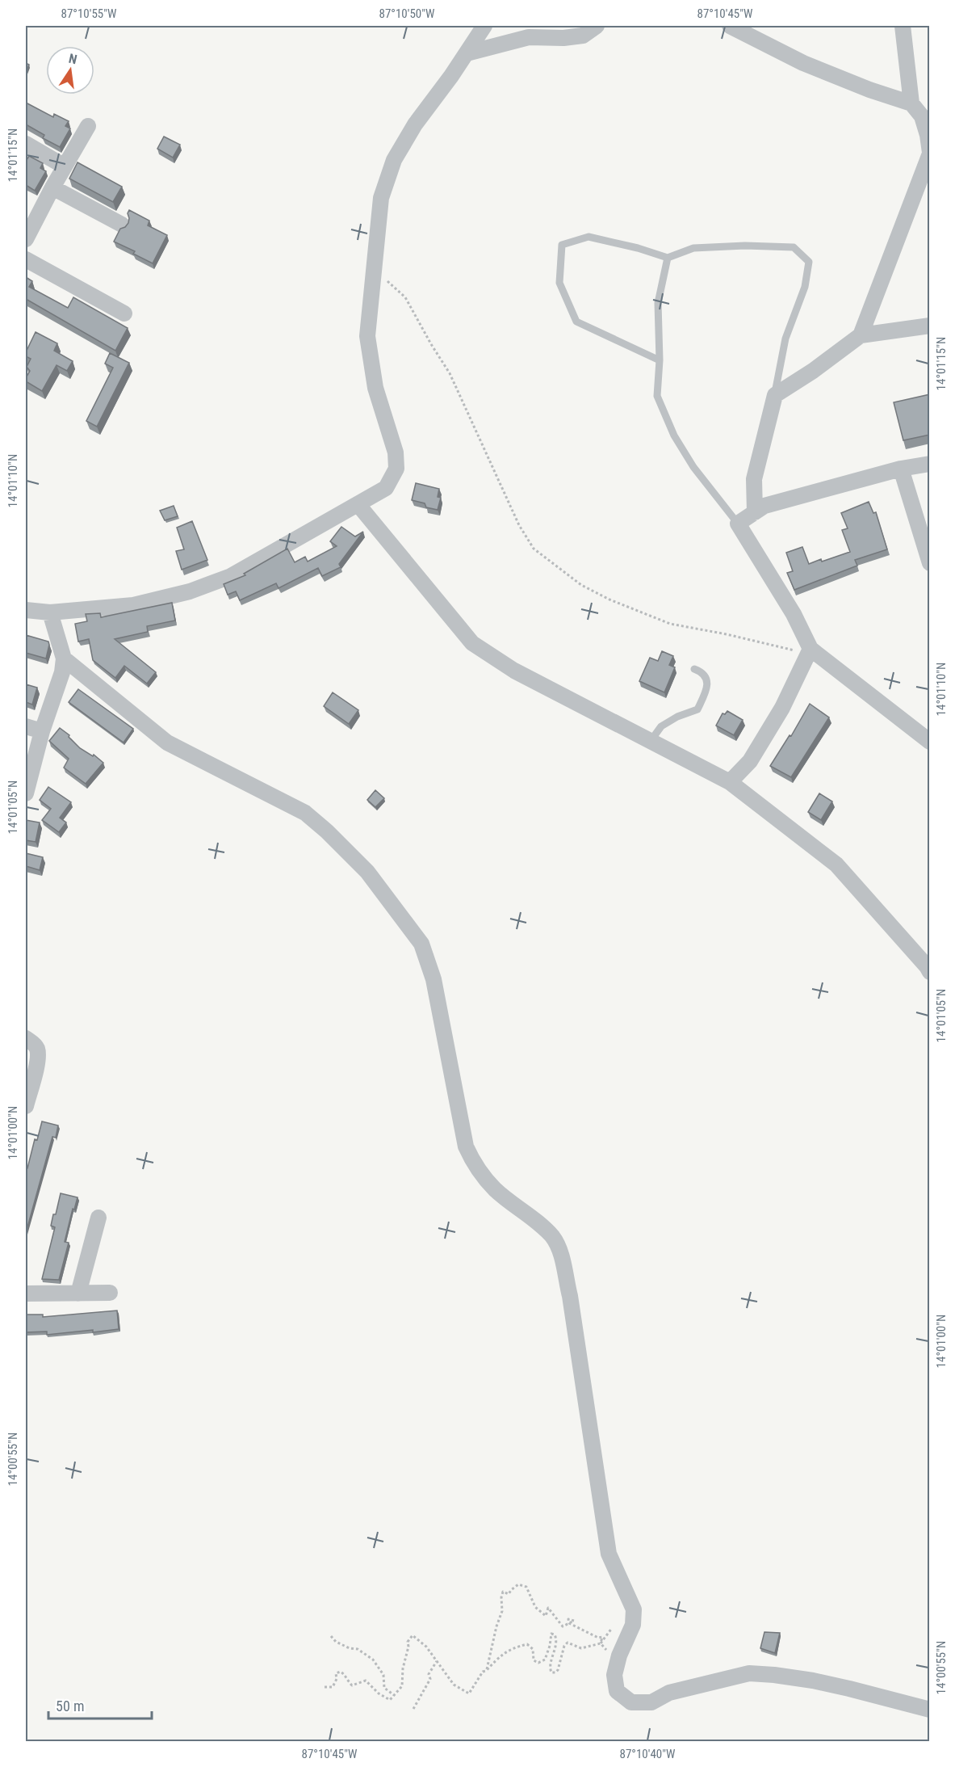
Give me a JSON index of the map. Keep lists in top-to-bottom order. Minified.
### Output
{"scale_bar":"50 m","north":"top","coordinates":["87°10'55\"W","87°10'50\"W","87°10'45\"W","14°01'15\"N","14°01'10\"N","14°01'05\"N","14°01'00\"N","14°00'55\"N","87°10'40\"W"]}
